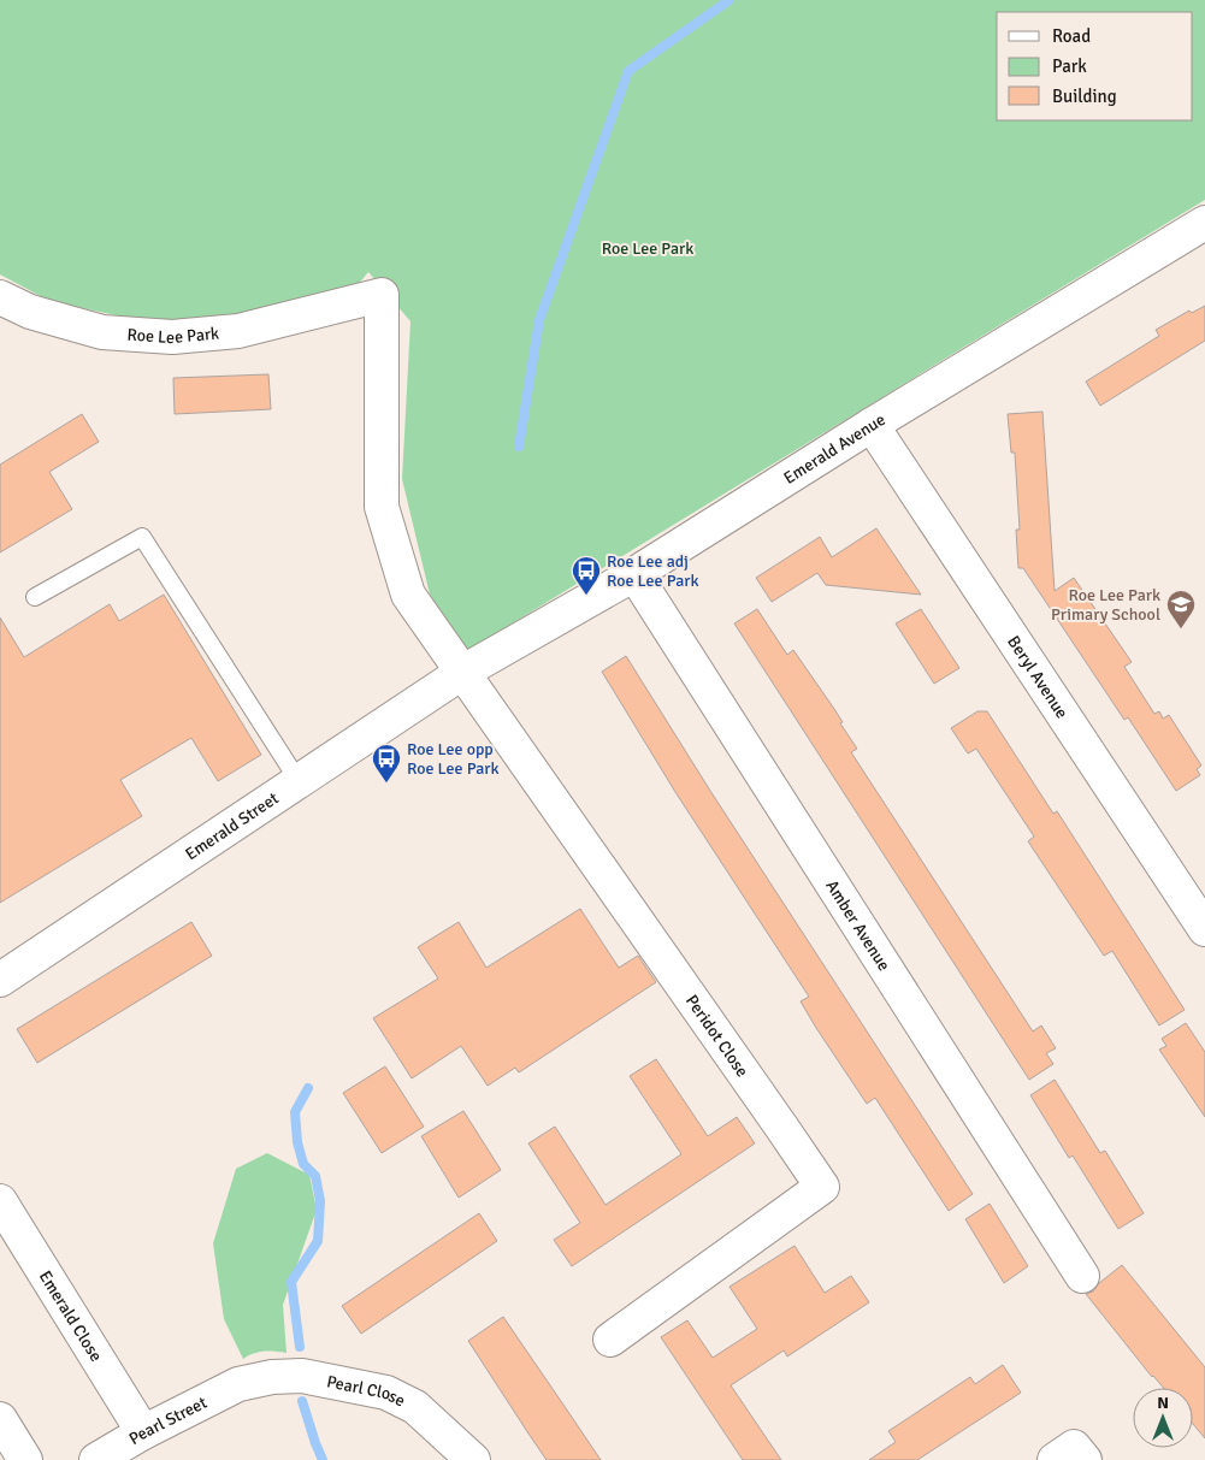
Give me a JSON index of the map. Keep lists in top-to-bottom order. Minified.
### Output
{"streets":{"street":["Roe Lee Park","Emerald Avenue","Beryl Avenue","Emerald Street","Amber Avenue","Peridot Close","Emerald Close","Pearl Close","Pearl Street"]},"crossings":[["Roe Lee Park","Emerald Avenue"],["Roe Lee Park","Emerald Street"],["Roe Lee Park","Peridot Close"],["Emerald Avenue","Beryl Avenue"],["Emerald Avenue","Emerald Street"],["Emerald Avenue","Amber Avenue"],["Emerald Avenue","Peridot Close"],["Emerald Street","Peridot Close"],["Emerald Close","Pearl Street"],["Pearl Close","Pearl Street"]],"parks":["Roe Lee Park"],"places":{"bus stop":["Roe Lee adj Roe Lee Park","Roe Lee opp Roe Lee Park"],"school or university":["Roe Lee Park Primary School"]},"legend":["Road","Park","Building"],"north":"top"}
